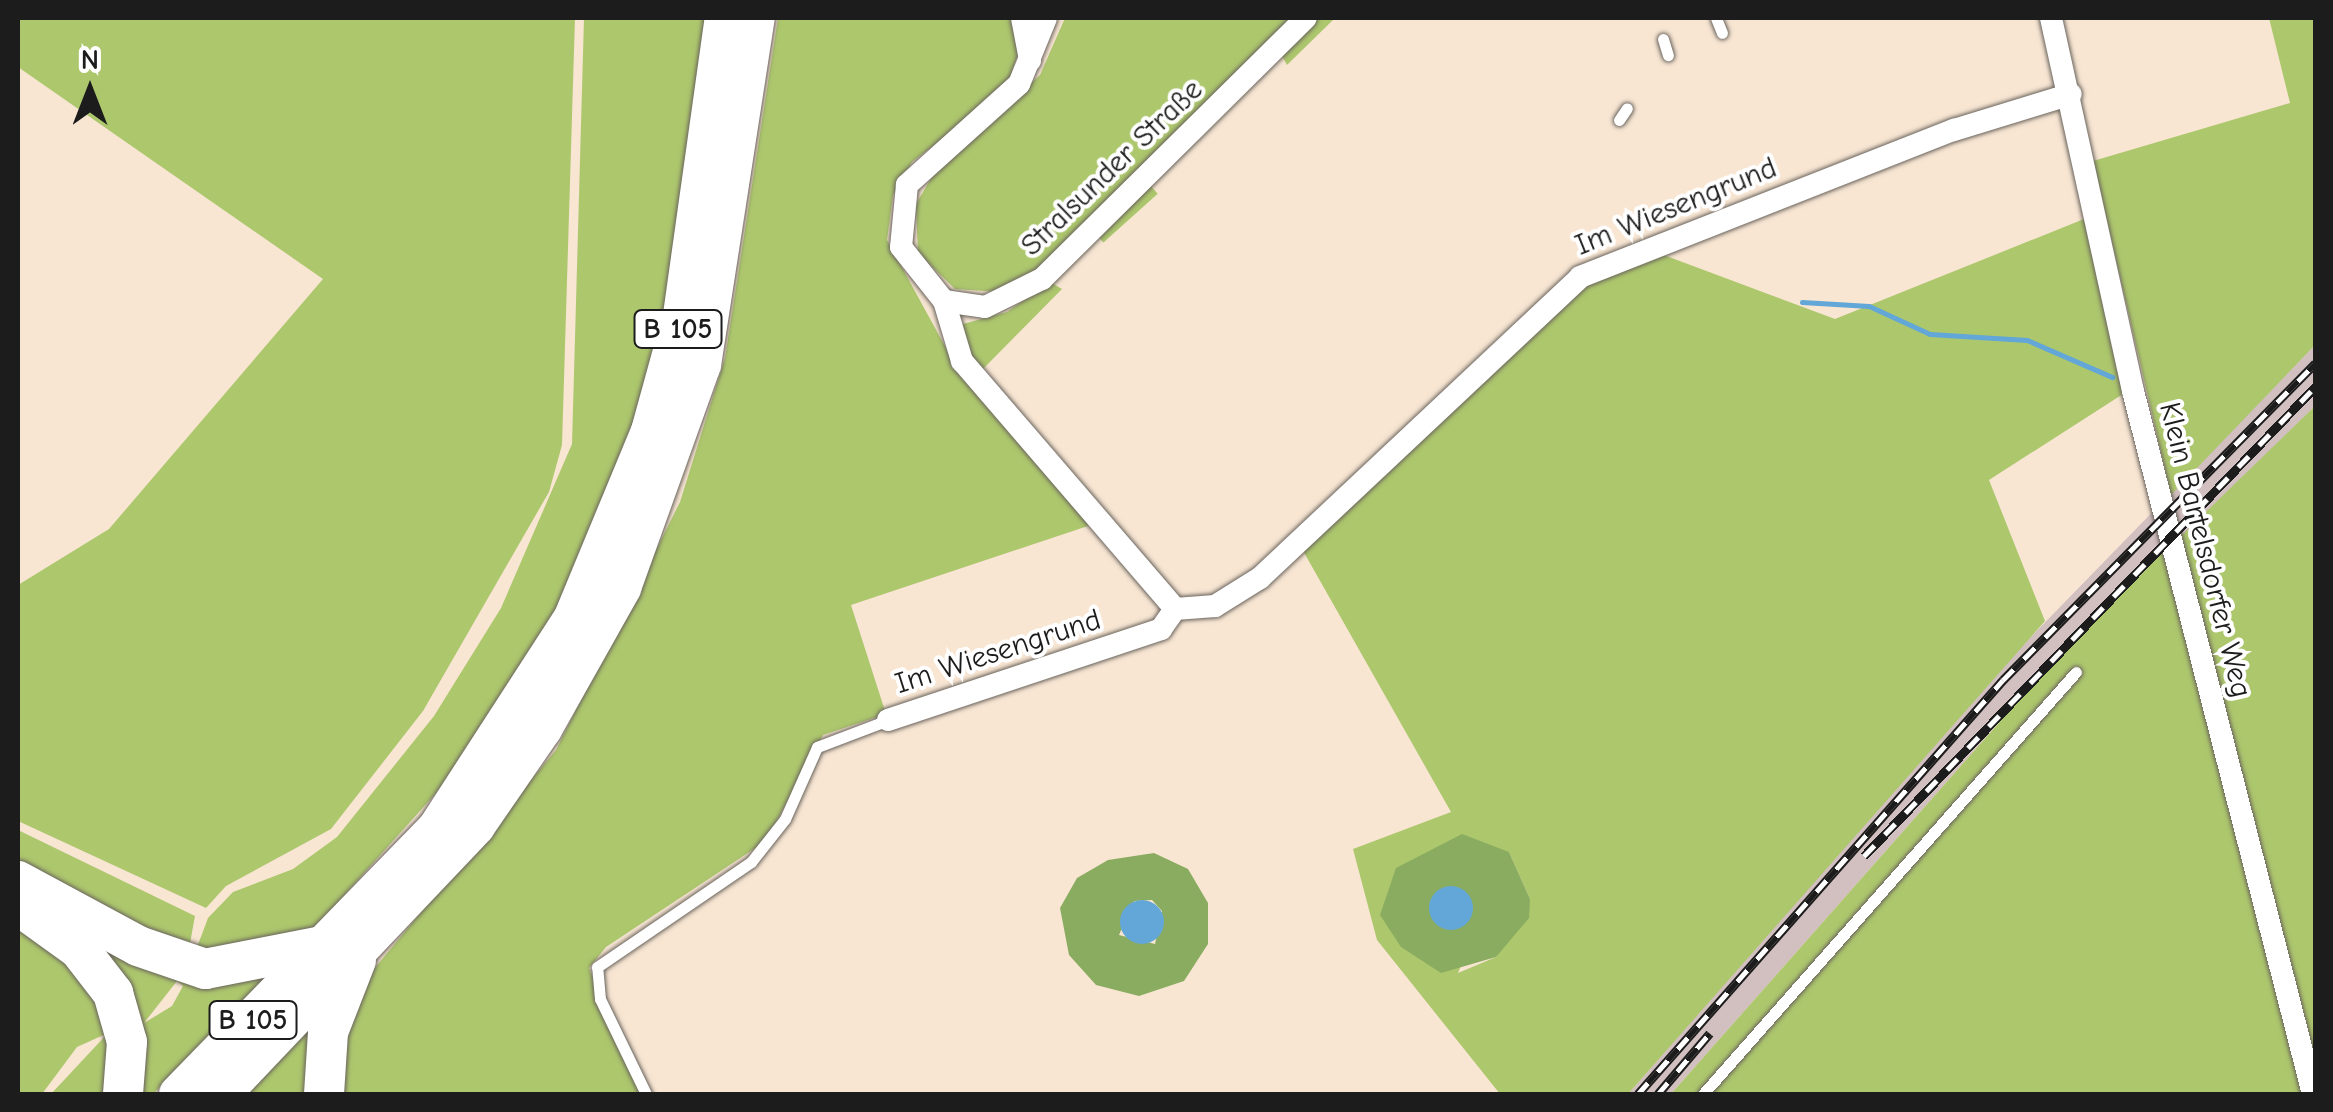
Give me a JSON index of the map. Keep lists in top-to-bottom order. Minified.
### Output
{"streets":{"highway":["B 105"],"street":["Stralsunder Straße","Im Wiesengrund","Klein Bartelsdorfer Weg"]},"crossings":[["Im Wiesengrund","Klein Bartelsdorfer Weg"]],"north":"top"}
